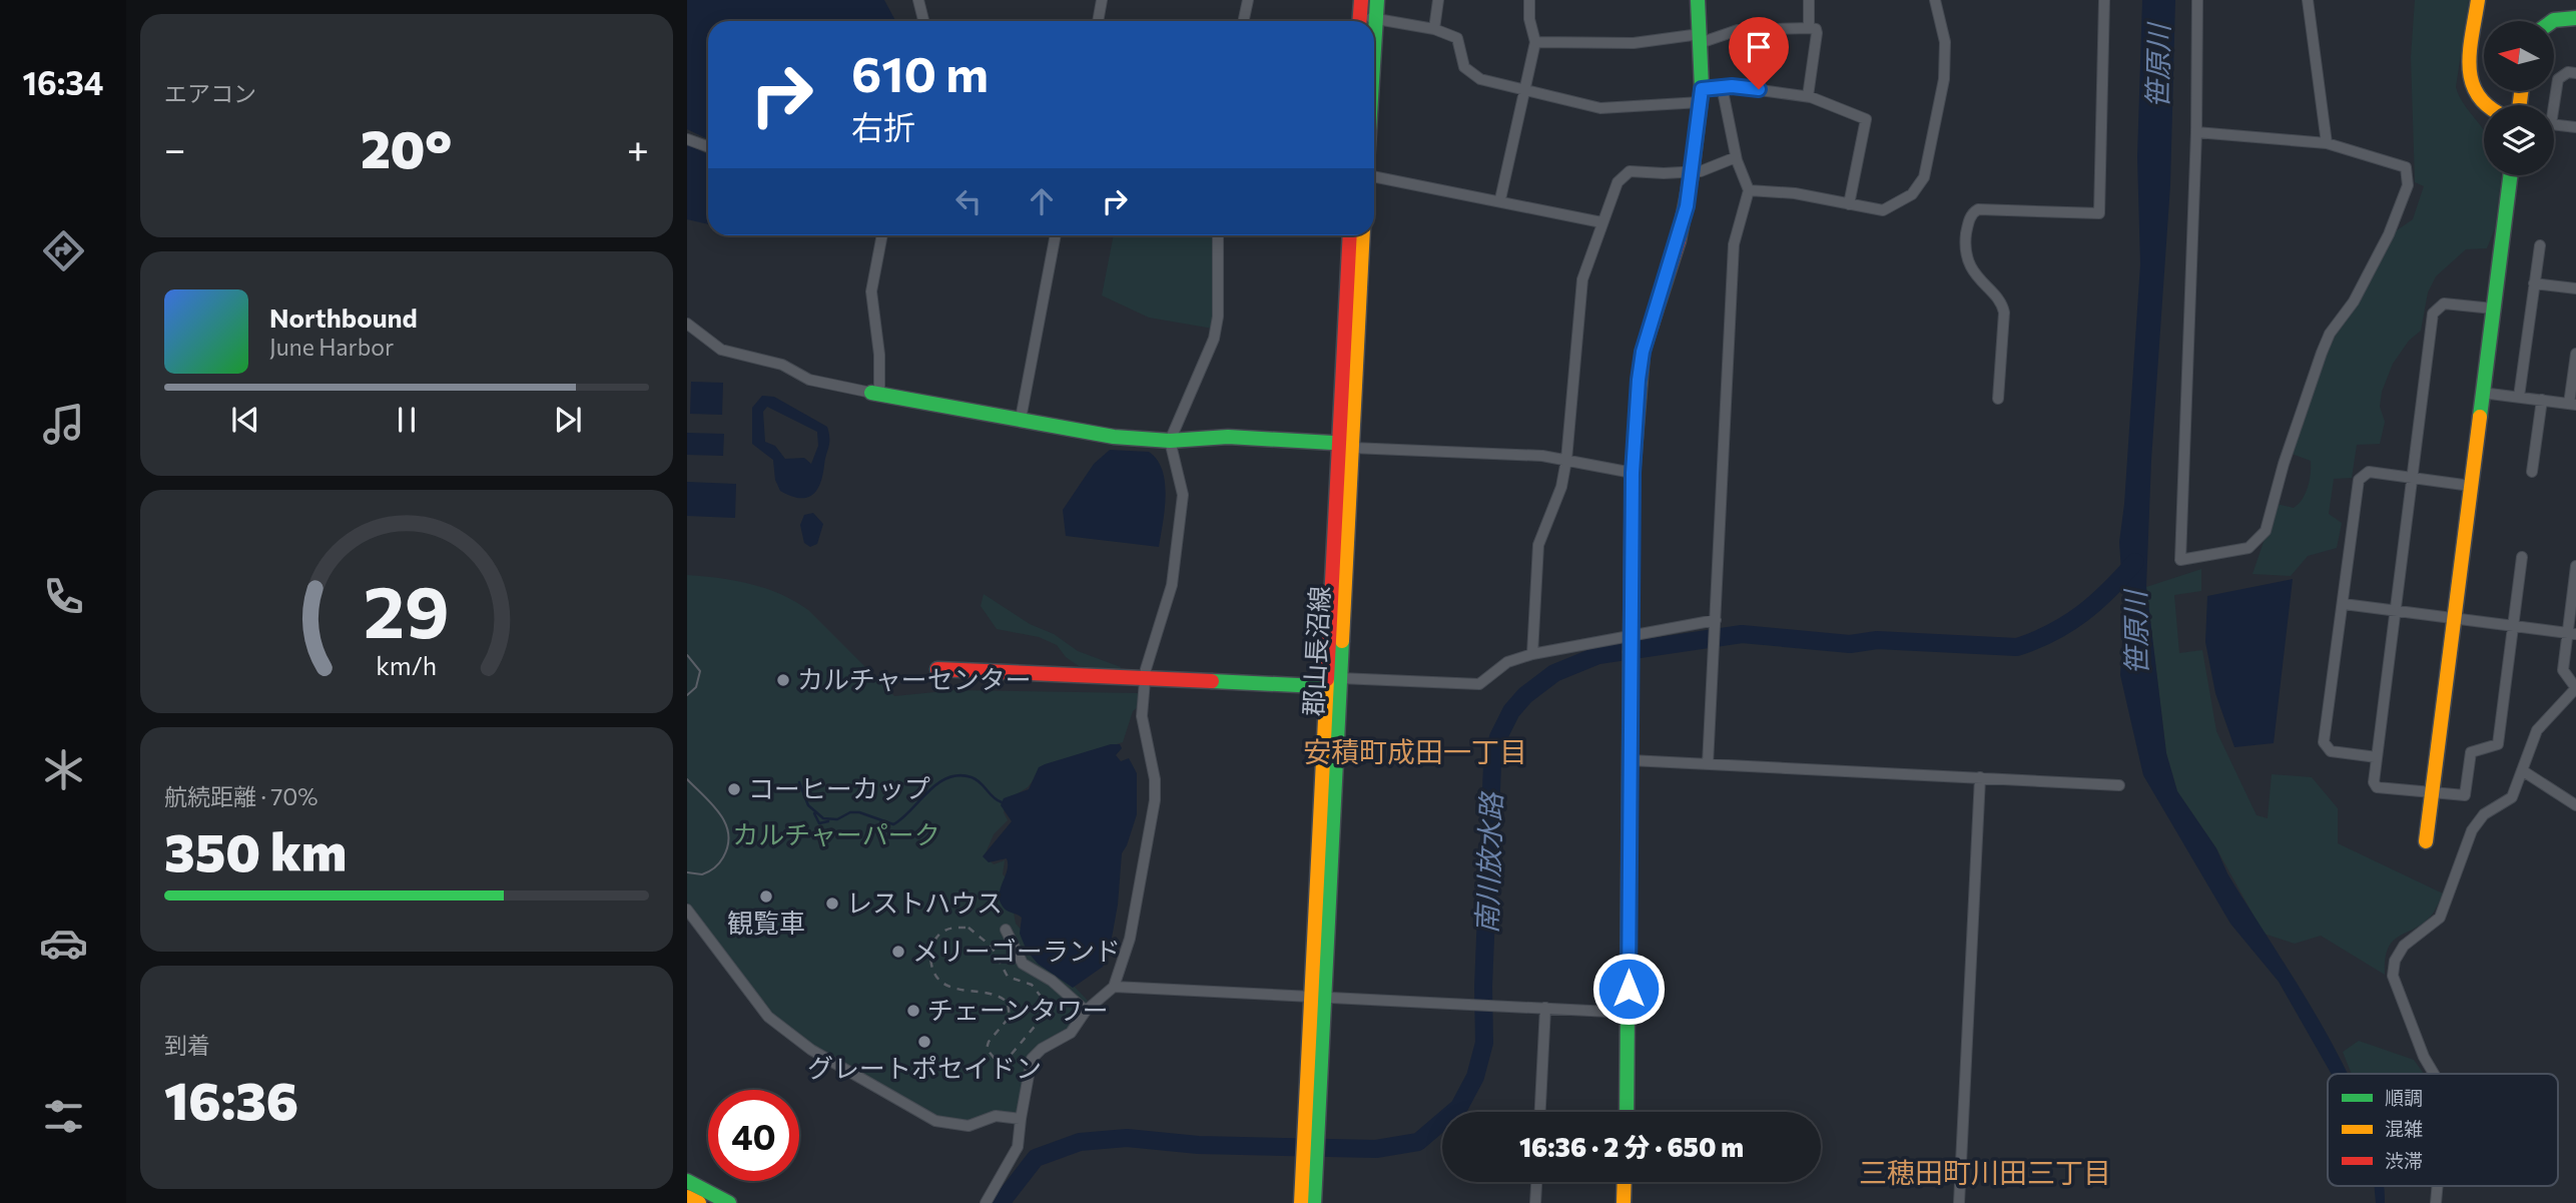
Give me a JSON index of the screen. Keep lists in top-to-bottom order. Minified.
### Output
{"streets":{"street":["郡山長沼線"]},"districts":["安積町成田一丁目","三穂田町川田三丁目"],"water":["笹原川","南川放水路"],"parks":["カルチャーパーク"],"places":["カルチャーセンター","コーヒーカップ","観覧車","レストハウス","メリーゴーランド","チェーンタワー","グレートポセイドン"],"legend":["順調","混雑","渋滞"],"north":"left","page":{"tabs":"16:34","tile":["エアコン",["航続距離 · 70%","350 km"],["到着","16:36"]],"turn":["610 m","右折"],"heat":["−","20°","+"],"song":["Northbound","June Harbor"],"limit":"40","trip":"16:36 · 2 分 · 650 m","gauge":["29","km/h"]}}
